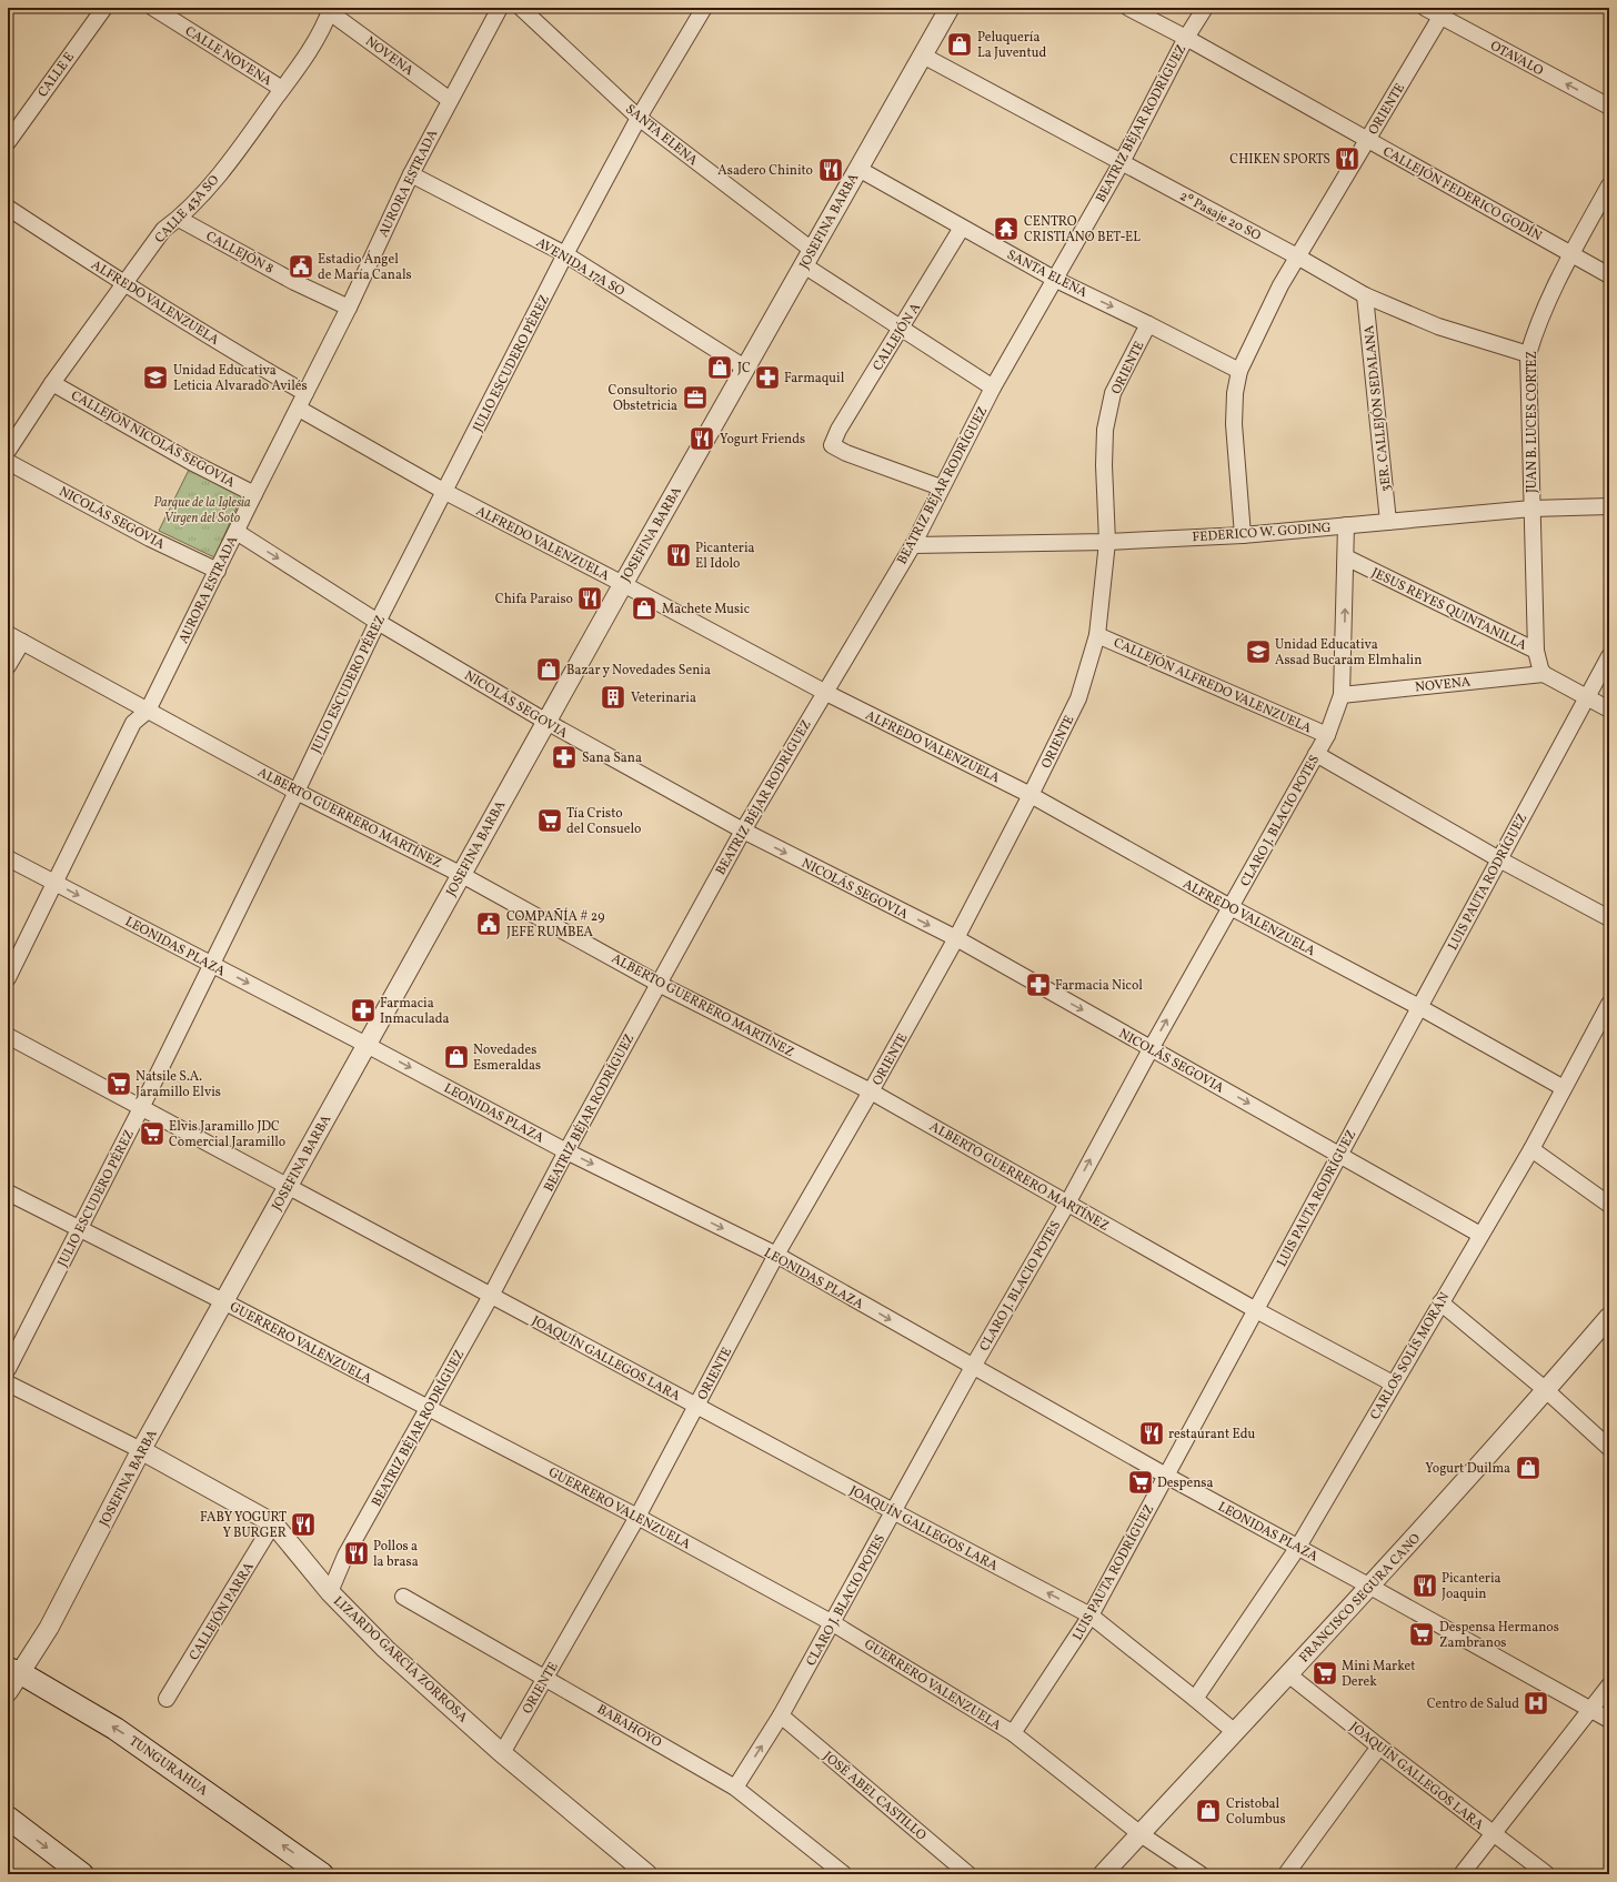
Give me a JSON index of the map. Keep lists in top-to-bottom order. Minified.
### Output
{"streets":{"main road":["TUNGURAHUA"],"street":["CALLE NOVENA","NOVENA","OTAVALO","CALLE E","ORIENTE","BEATRIZ BÉJAR RODRÍGUEZ","SANTA ELENA","AURORA ESTRADA","CALLEJÓN FEDERICO GODÍN","CALLE 43A SO","2º Pasaje 20 SO","JOSEFINA BARBA","CALLEJÓN 8","AVENIDA 17A SO","ALFREDO VALENZUELA","CALLEJÓN A","JULIO ESCUDERO PÉREZ","3ER. CALLEJÓN SEDALANA","JUAN B. LUCES CORTEZ","CALLEJÓN NICOLÁS SEGOVIA","NICOLÁS SEGOVIA","FEDERICO W. GODING","JESUS REYES QUINTANILLA","CALLEJÓN ALFREDO VALENZUELA","ALBERTO GUERRERO MARTÍNEZ","CLARO J. BLACIO POTES","LUIS PAUTA RODRÍGUEZ","LEONIDAS PLAZA","GUERRERO VALENZUELA","CARLOS SOLÍS MORÁN","JOAQUÍN GALLEGOS LARA","FRANCISCO SEGURA CANO","CALLEJÓN PARRA","LIZARDO GARCÍA ZORROSA","BABAHOYO","JOSÉ ABEL CASTILLO"]},"crossings":[["CALLE NOVENA","CALLE 43A SO"],["NOVENA","AURORA ESTRADA"],["NOVENA","CALLE 43A SO"],["NOVENA","JESUS REYES QUINTANILLA"],["NOVENA","CLARO J. BLACIO POTES"],["OTAVALO","ORIENTE"],["ORIENTE","SANTA ELENA"],["ORIENTE","CALLEJÓN FEDERICO GODÍN"],["ORIENTE","2º Pasaje 20 SO"],["ORIENTE","ALFREDO VALENZUELA"],["ORIENTE","NICOLÁS SEGOVIA"],["ORIENTE","FEDERICO W. GODING"],["ORIENTE","CALLEJÓN ALFREDO VALENZUELA"],["ORIENTE","ALBERTO GUERRERO MARTÍNEZ"],["ORIENTE","LEONIDAS PLAZA"],["ORIENTE","GUERRERO VALENZUELA"],["ORIENTE","JOAQUÍN GALLEGOS LARA"],["ORIENTE","LIZARDO GARCÍA ZORROSA"],["ORIENTE","BABAHOYO"],["BEATRIZ BÉJAR RODRÍGUEZ","SANTA ELENA"],["BEATRIZ BÉJAR RODRÍGUEZ","CALLEJÓN FEDERICO GODÍN"],["BEATRIZ BÉJAR RODRÍGUEZ","2º Pasaje 20 SO"],["BEATRIZ BÉJAR RODRÍGUEZ","ALFREDO VALENZUELA"],["BEATRIZ BÉJAR RODRÍGUEZ","CALLEJÓN A"],["BEATRIZ BÉJAR RODRÍGUEZ","NICOLÁS SEGOVIA"],["BEATRIZ BÉJAR RODRÍGUEZ","FEDERICO W. GODING"],["BEATRIZ BÉJAR RODRÍGUEZ","ALBERTO GUERRERO MARTÍNEZ"],["BEATRIZ BÉJAR RODRÍGUEZ","LEONIDAS PLAZA"],["BEATRIZ BÉJAR RODRÍGUEZ","GUERRERO VALENZUELA"],["BEATRIZ BÉJAR RODRÍGUEZ","JOAQUÍN GALLEGOS LARA"],["BEATRIZ BÉJAR RODRÍGUEZ","LIZARDO GARCÍA ZORROSA"],["SANTA ELENA","JOSEFINA BARBA"],["SANTA ELENA","CALLEJÓN A"],["SANTA ELENA","JULIO ESCUDERO PÉREZ"],["AURORA ESTRADA","CALLEJÓN 8"],["AURORA ESTRADA","AVENIDA 17A SO"],["AURORA ESTRADA","ALFREDO VALENZUELA"],["AURORA ESTRADA","CALLEJÓN NICOLÁS SEGOVIA"],["AURORA ESTRADA","NICOLÁS SEGOVIA"],["AURORA ESTRADA","ALBERTO GUERRERO MARTÍNEZ"],["AURORA ESTRADA","LEONIDAS PLAZA"],["CALLEJÓN FEDERICO GODÍN","JUAN B. LUCES CORTEZ"],["CALLE 43A SO","CALLEJÓN 8"],["CALLE 43A SO","ALFREDO VALENZUELA"],["CALLE 43A SO","CALLEJÓN NICOLÁS SEGOVIA"],["2º Pasaje 20 SO","JOSEFINA BARBA"],["2º Pasaje 20 SO","3ER. CALLEJÓN SEDALANA"],["2º Pasaje 20 SO","JUAN B. LUCES CORTEZ"],["JOSEFINA BARBA","AVENIDA 17A SO"],["JOSEFINA BARBA","ALFREDO VALENZUELA"],["JOSEFINA BARBA","NICOLÁS SEGOVIA"],["JOSEFINA BARBA","ALBERTO GUERRERO MARTÍNEZ"],["JOSEFINA BARBA","LEONIDAS PLAZA"],["JOSEFINA BARBA","GUERRERO VALENZUELA"],["JOSEFINA BARBA","JOAQUÍN GALLEGOS LARA"],["JOSEFINA BARBA","LIZARDO GARCÍA ZORROSA"],["JOSEFINA BARBA","TUNGURAHUA"],["AVENIDA 17A SO","JULIO ESCUDERO PÉREZ"],["ALFREDO VALENZUELA","JULIO ESCUDERO PÉREZ"],["ALFREDO VALENZUELA","CLARO J. BLACIO POTES"],["ALFREDO VALENZUELA","LUIS PAUTA RODRÍGUEZ"],["ALFREDO VALENZUELA","CARLOS SOLÍS MORÁN"],["JULIO ESCUDERO PÉREZ","NICOLÁS SEGOVIA"],["JULIO ESCUDERO PÉREZ","ALBERTO GUERRERO MARTÍNEZ"],["JULIO ESCUDERO PÉREZ","LEONIDAS PLAZA"],["JULIO ESCUDERO PÉREZ","GUERRERO VALENZUELA"],["JULIO ESCUDERO PÉREZ","JOAQUÍN GALLEGOS LARA"],["3ER. CALLEJÓN SEDALANA","FEDERICO W. GODING"],["JUAN B. LUCES CORTEZ","FEDERICO W. GODING"],["JUAN B. LUCES CORTEZ","JESUS REYES QUINTANILLA"],["NICOLÁS SEGOVIA","CLARO J. BLACIO POTES"],["NICOLÁS SEGOVIA","LUIS PAUTA RODRÍGUEZ"],["NICOLÁS SEGOVIA","CARLOS SOLÍS MORÁN"],["FEDERICO W. GODING","CLARO J. BLACIO POTES"],["JESUS REYES QUINTANILLA","CLARO J. BLACIO POTES"],["CALLEJÓN ALFREDO VALENZUELA","CLARO J. BLACIO POTES"],["CALLEJÓN ALFREDO VALENZUELA","LUIS PAUTA RODRÍGUEZ"],["ALBERTO GUERRERO MARTÍNEZ","CLARO J. BLACIO POTES"],["ALBERTO GUERRERO MARTÍNEZ","LUIS PAUTA RODRÍGUEZ"],["ALBERTO GUERRERO MARTÍNEZ","CARLOS SOLÍS MORÁN"],["CLARO J. BLACIO POTES","LEONIDAS PLAZA"],["CLARO J. BLACIO POTES","GUERRERO VALENZUELA"],["CLARO J. BLACIO POTES","JOAQUÍN GALLEGOS LARA"],["CLARO J. BLACIO POTES","BABAHOYO"],["CLARO J. BLACIO POTES","JOSÉ ABEL CASTILLO"],["LUIS PAUTA RODRÍGUEZ","LEONIDAS PLAZA"],["LUIS PAUTA RODRÍGUEZ","GUERRERO VALENZUELA"],["LUIS PAUTA RODRÍGUEZ","JOAQUÍN GALLEGOS LARA"],["LEONIDAS PLAZA","CARLOS SOLÍS MORÁN"],["LEONIDAS PLAZA","FRANCISCO SEGURA CANO"],["GUERRERO VALENZUELA","FRANCISCO SEGURA CANO"],["CARLOS SOLÍS MORÁN","JOAQUÍN GALLEGOS LARA"],["JOAQUÍN GALLEGOS LARA","FRANCISCO SEGURA CANO"],["CALLEJÓN PARRA","LIZARDO GARCÍA ZORROSA"]],"one_way":["OTAVALO","NICOLÁS SEGOVIA","CLARO J. BLACIO POTES","LEONIDAS PLAZA","TUNGURAHUA"],"parks":["Parque de la Iglesia Virgen del Soto"],"places":{"shop":["Peluquería La Juventud","JC","Machete Music","Bazar y Novedades Senia","Novedades Esmeraldas","Yogurt Duilma","Cristobal Columbus"],"restaurant":["CHIKEN SPORTS","Asadero Chinito","Yogurt Friends","Picanteria El Idolo","Chifa Paraiso","restaurant Edu","FABY YOGURT Y BURGER","Pollos a la brasa","Picanteria Joaquin"],"temple":["CENTRO CRISTIANO BET-EL"],"public building":["Estadio Ángel de María Canals","COMPAÑÍA # 29 JEFE RUMBEA"],"school or university":["Unidad Educativa Leticia Alvarado Avilés","Unidad Educativa Assad Bucaram Elmhalin"],"pharmacy":["Farmaquil","Sana Sana","Farmacia Nicol","Farmacia Inmaculada"],"office":["Consultorio Obstetricia"],"building":["Veterinaria"],"supermarket":["Tía Cristo del Consuelo","Natsile S.A. Jaramillo Elvis","Elvis Jaramillo JDC Comercial Jaramillo","Despensa","Despensa Hermanos Zambranos","Mini Market Derek"],"hospital":["Centro de Salud"]}}
